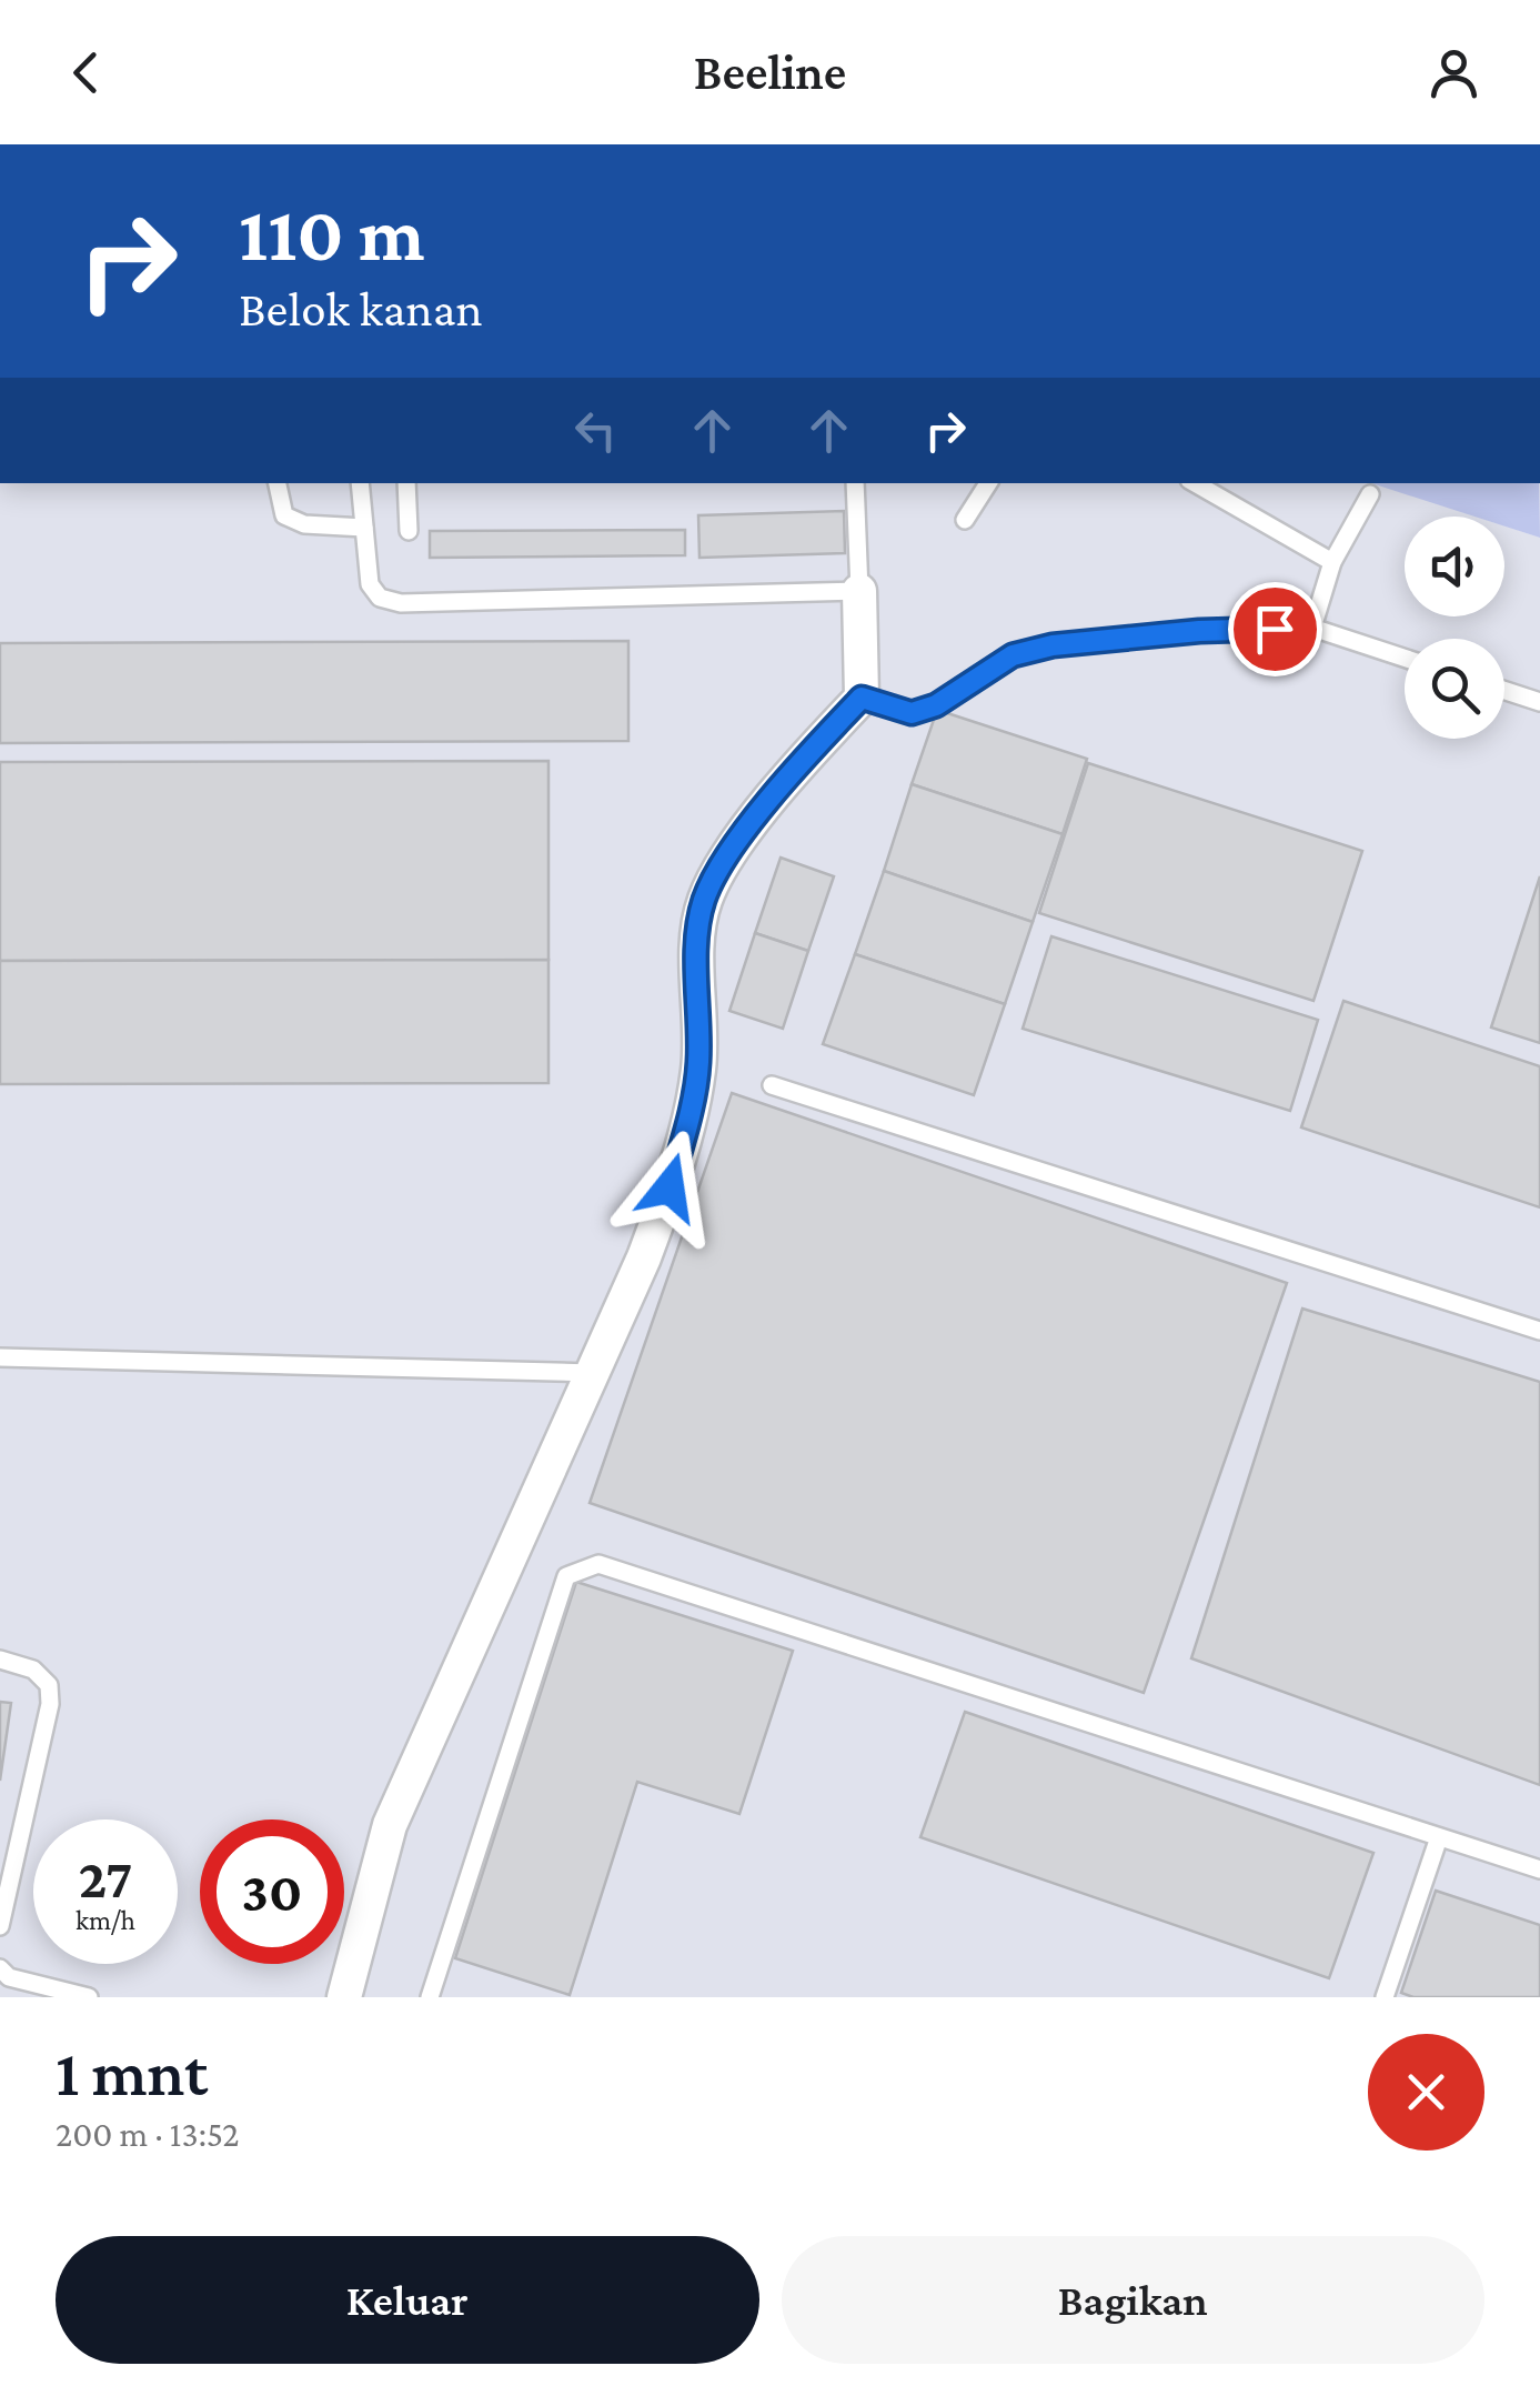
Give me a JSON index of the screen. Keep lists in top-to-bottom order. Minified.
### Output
{"page":{"header":"Beeline","turn":["110 m","Belok kanan"],"speed":"27 km/h","limit":"30","heading":["1 mnt","200 m · 13:52"],"buttons":["Keluar","Bagikan"]}}
